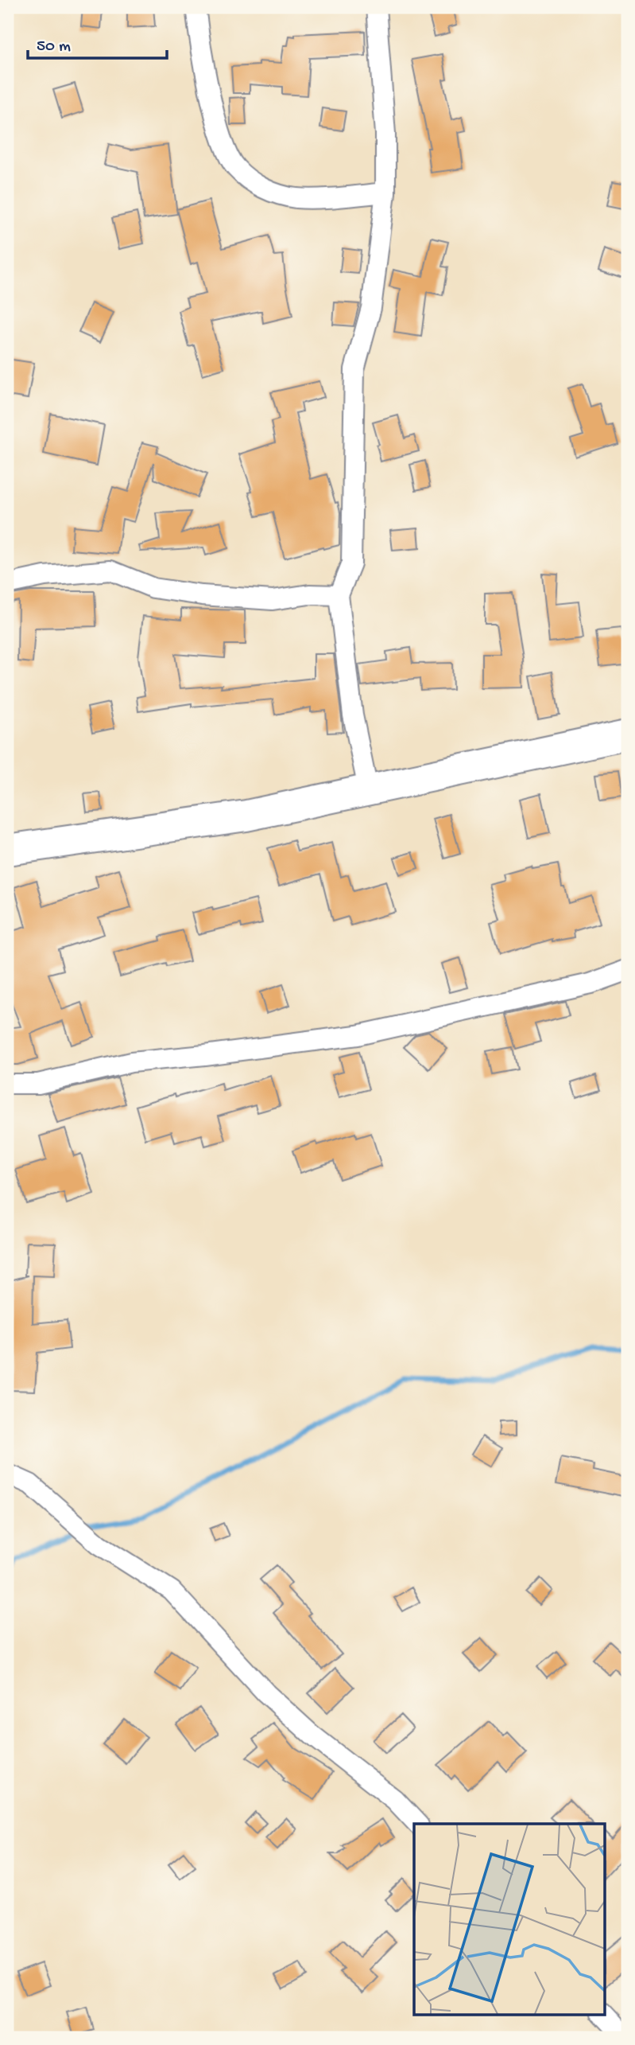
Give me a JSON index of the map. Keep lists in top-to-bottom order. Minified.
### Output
{"scale_bar":"50 m"}
